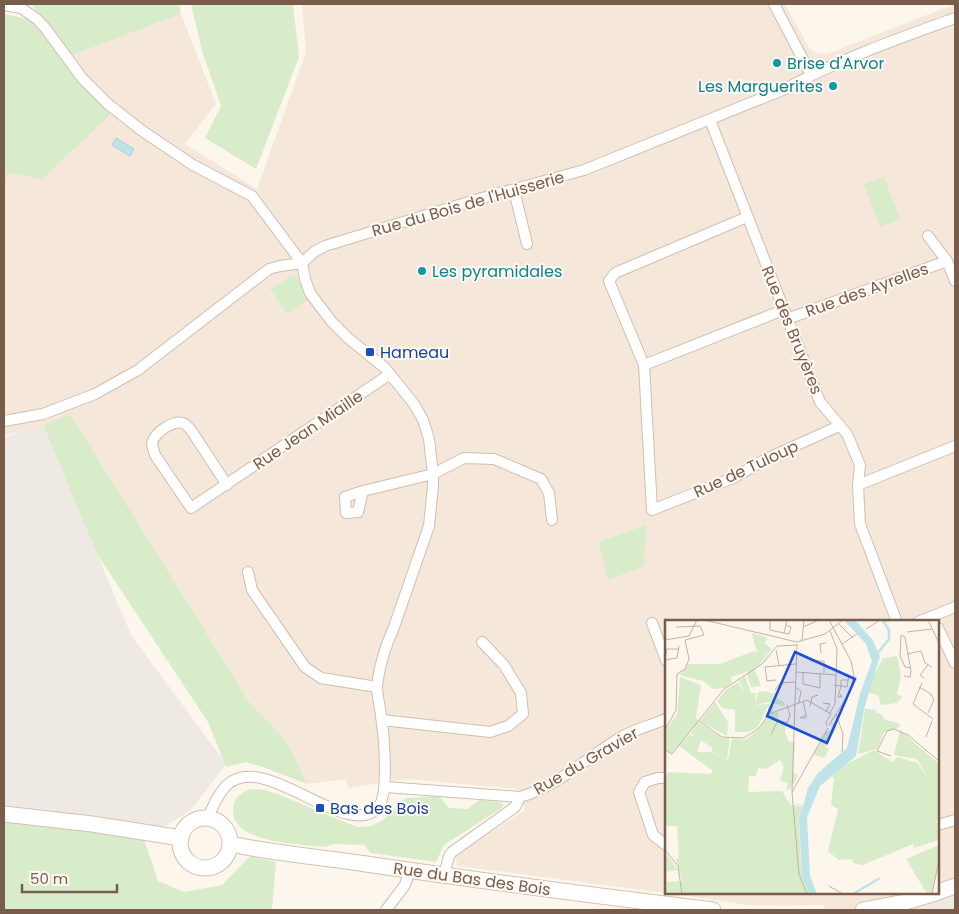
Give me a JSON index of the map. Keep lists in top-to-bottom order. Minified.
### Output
{"streets":{"street":["Rue du Bois de l'Huisserie","Rue des Ayrelles","Rue des Bruyères","Rue Jean Miaille","Rue de Tuloup","Rue du Gravier","Rue du Bas des Bois"]},"crossings":[["Rue du Bois de l'Huisserie","Rue des Bruyères"],["Rue des Ayrelles","Rue des Bruyères"],["Rue des Ayrelles","Rue de Tuloup"],["Rue des Bruyères","Rue de Tuloup"]],"places":{"other":["Brise d'Arvor","Les Marguerites","Les pyramidales"],"transit":["Hameau","Bas des Bois"]},"scale_bar":"50 m"}
